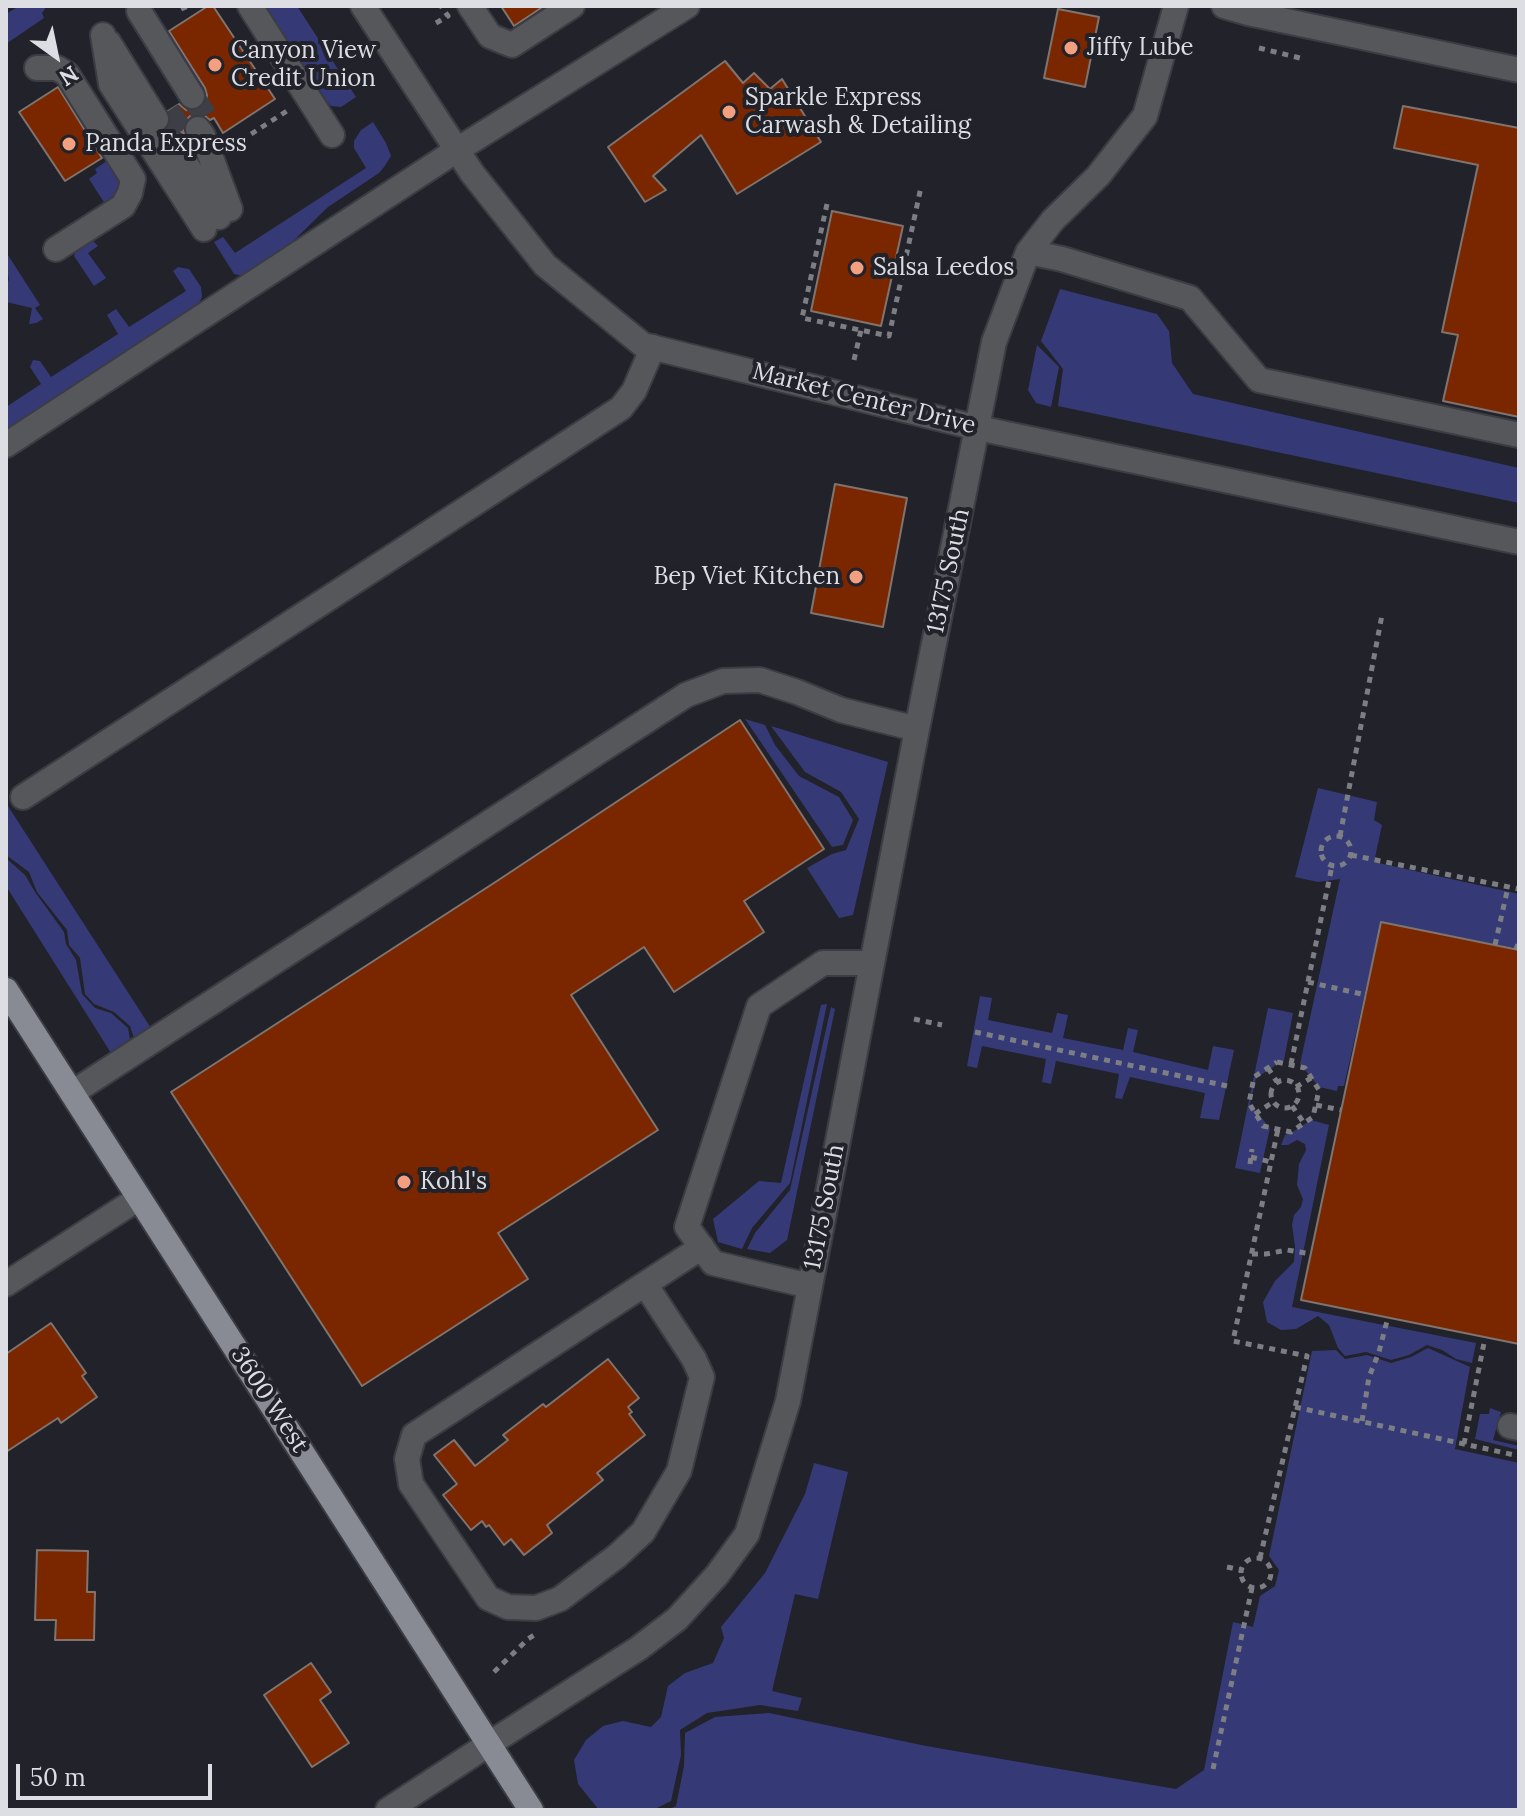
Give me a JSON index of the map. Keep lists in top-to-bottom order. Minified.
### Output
{"streets":{"main road":["3600 West"],"street":["Market Center Drive","13175 South"]},"crossings":[["Market Center Drive","13175 South"],["13175 South","3600 West"]],"places":["Jiffy Lube","Canyon View Credit Union","Sparkle Express Carwash & Detailing","Panda Express","Salsa Leedos","Bep Viet Kitchen","Kohl's"],"scale_bar":"50 m","north":"bottom right"}
